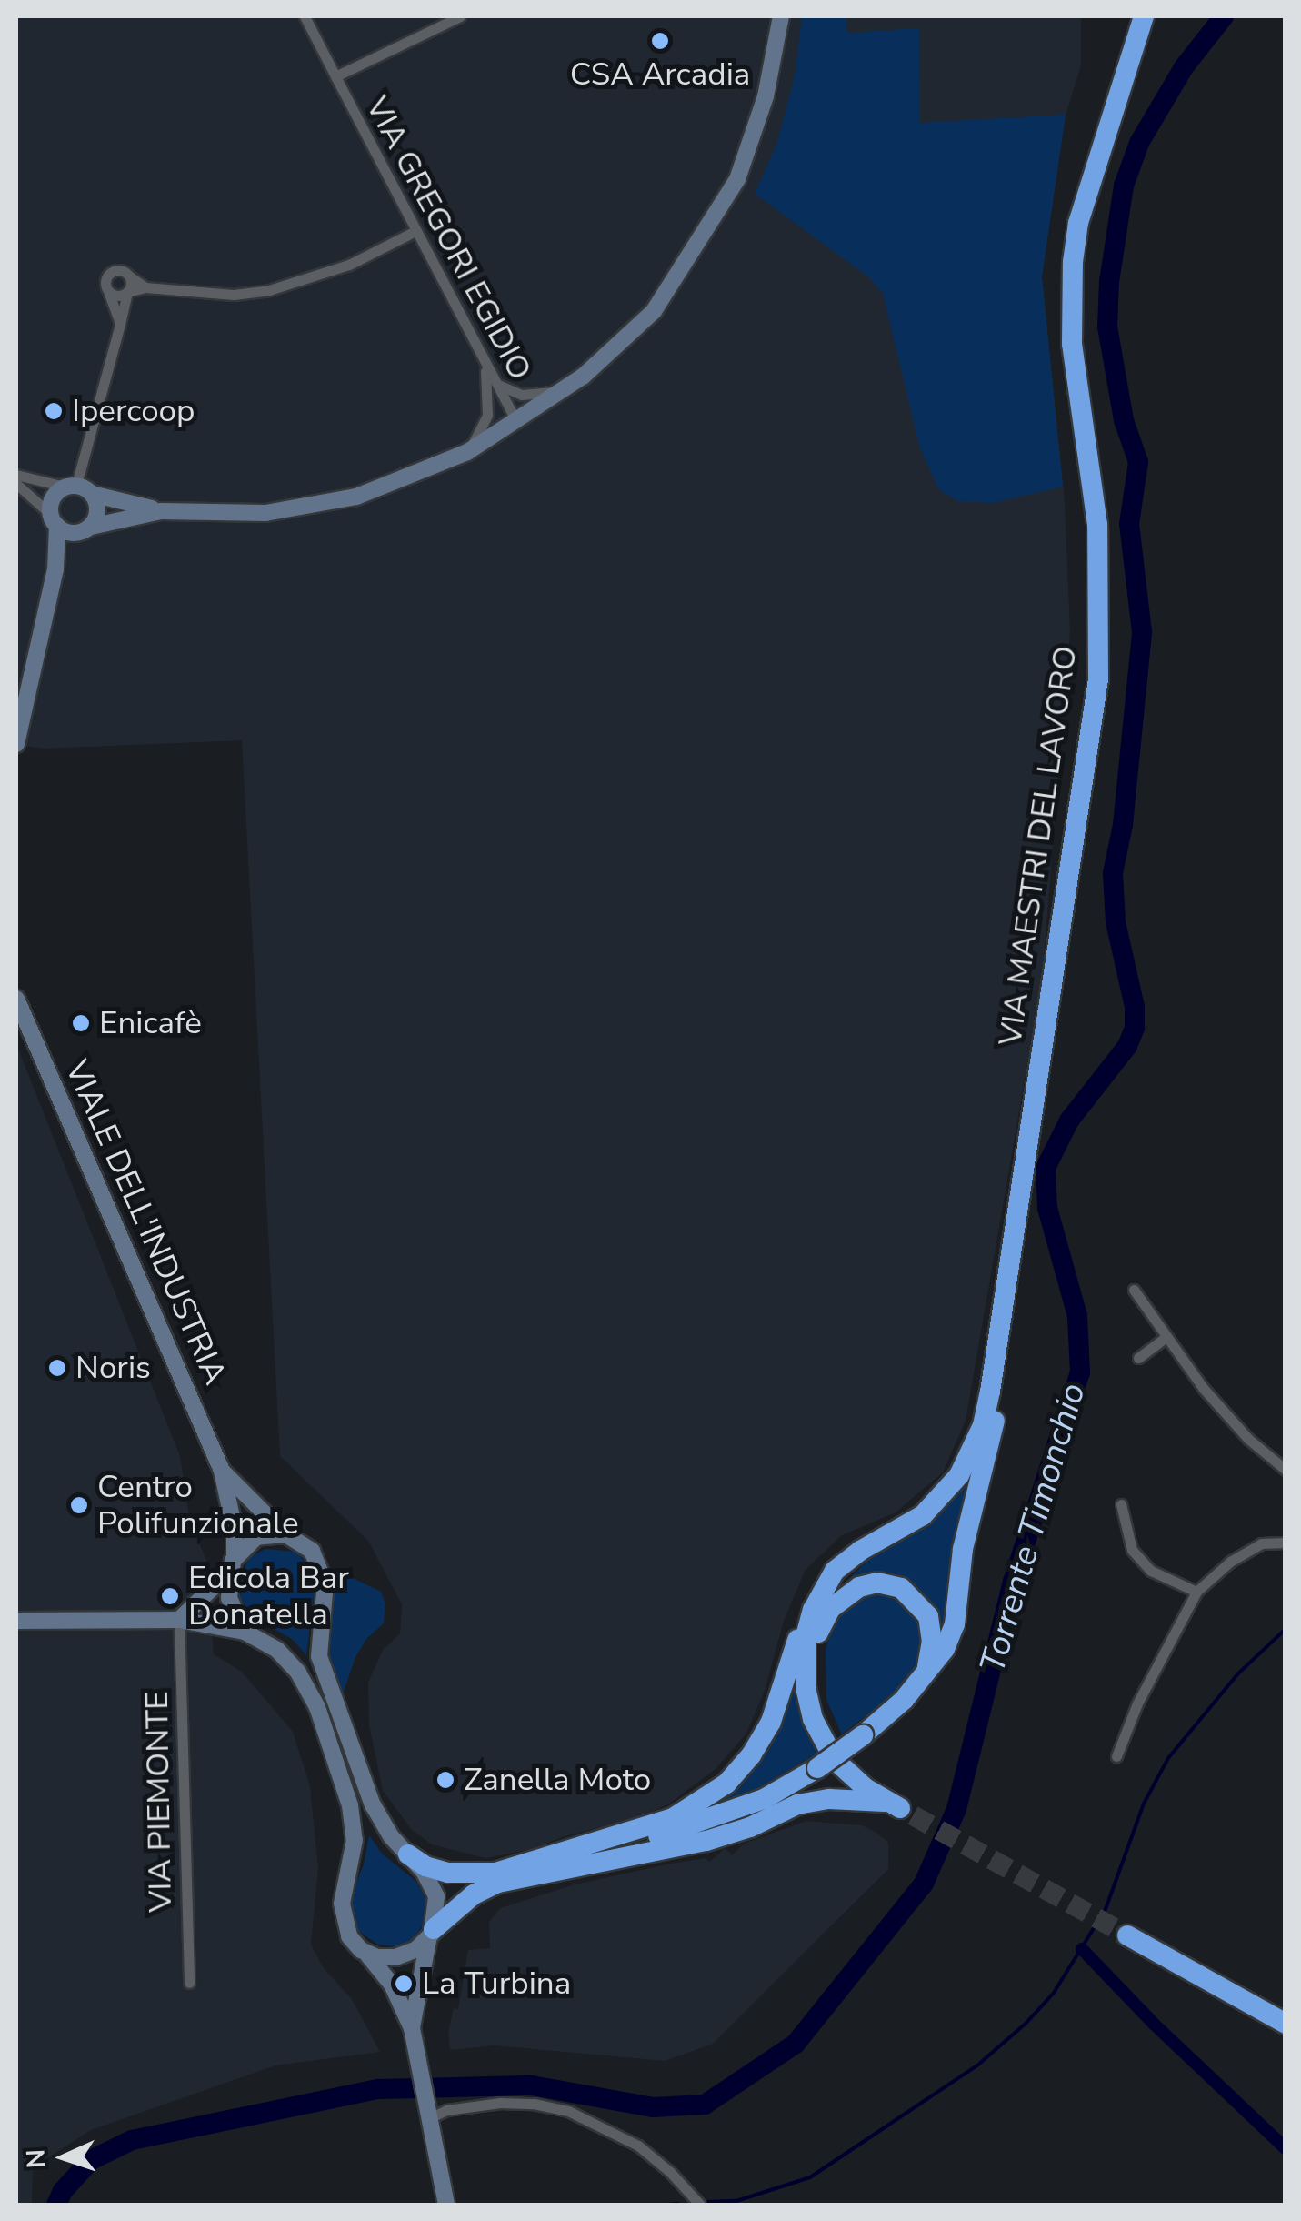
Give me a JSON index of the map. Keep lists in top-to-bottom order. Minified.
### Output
{"streets":{"highway":["VIA MAESTRI DEL LAVORO"],"main road":["VIALE DELL'INDUSTRIA"],"street":["VIA GREGORI EGIDIO","VIA PIEMONTE"]},"water":["Torrente Timonchio"],"places":["CSA Arcadia","Ipercoop","Enicafè","Noris","Centro Polifunzionale","Edicola Bar Donatella","Zanella Moto","La Turbina"],"north":"left"}
